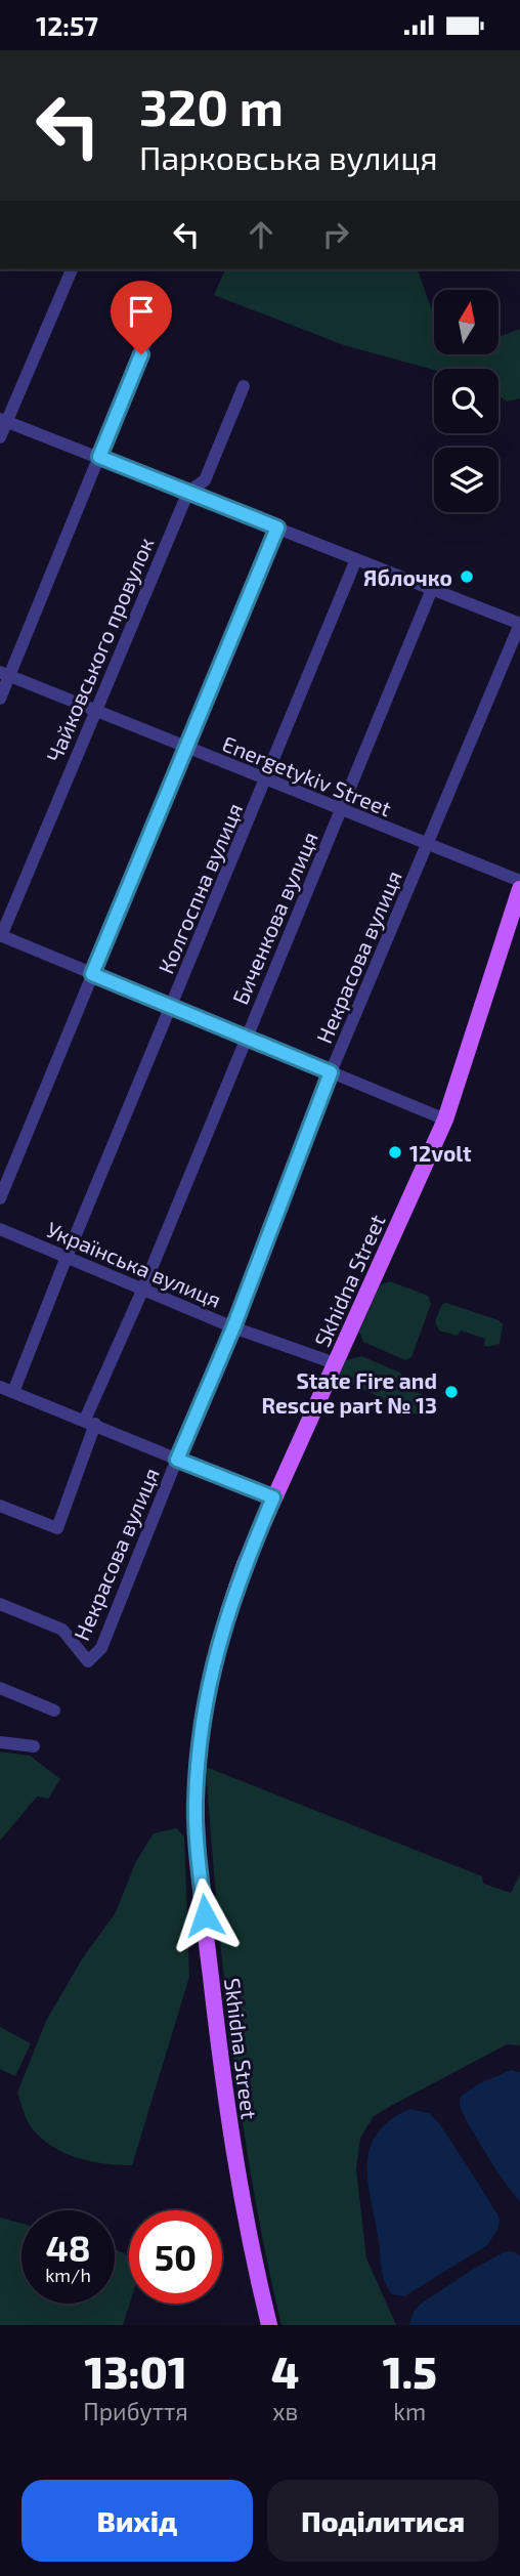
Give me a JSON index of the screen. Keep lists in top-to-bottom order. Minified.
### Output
{"streets":{"main road":["Skhidna Street"],"street":["Чайковського провулок","Energetykiv Street","Колгоспна вулиця","Биченкова вулиця","Некрасова вулиця","Українська вулиця"]},"crossings":[["Чайковського провулок","Energetykiv Street"],["Energetykiv Street","Колгоспна вулиця"],["Energetykiv Street","Биченкова вулиця"],["Energetykiv Street","Некрасова вулиця"],["Колгоспна вулиця","Українська вулиця"],["Биченкова вулиця","Українська вулиця"],["Некрасова вулиця","Українська вулиця"],["Українська вулиця","Skhidna Street"]],"places":["Яблочко","12volt","State Fire and Rescue part № 13"],"north":"top","page":{"status":"12:57","turn":["320 m","Парковська вулиця"],"speed":"48 km/h","limit":"50","eta":["13:01","Прибуття","4","хв","1.5","km"],"buttons":["Вихід","Поділитися"]}}
